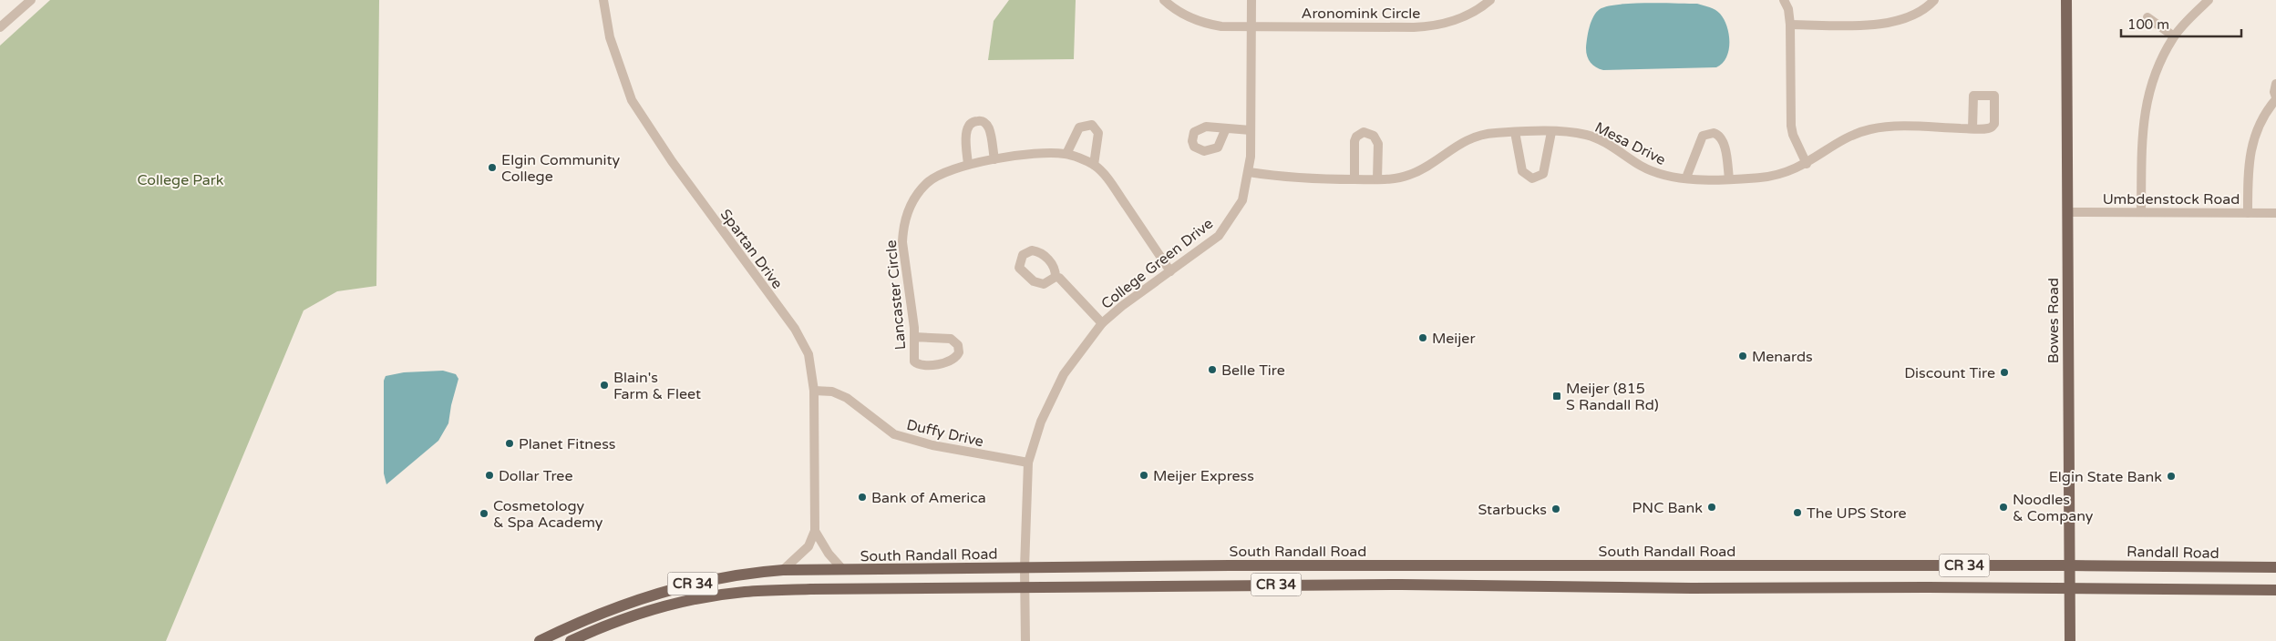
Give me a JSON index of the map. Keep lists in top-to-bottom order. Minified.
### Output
{"streets":{"main road":["Bowes Road","South Randall Road","Randall Road","CR 34"],"street":["Aronomink Circle","Mesa Drive","Umbdenstock Road","Spartan Drive","College Green Drive","Lancaster Circle","Duffy Drive"]},"crossings":[["Aronomink Circle","College Green Drive"],["Mesa Drive","College Green Drive"],["Umbdenstock Road","Bowes Road"],["Spartan Drive","Duffy Drive"],["Spartan Drive","South Randall Road"],["College Green Drive","Lancaster Circle"],["College Green Drive","Duffy Drive"],["College Green Drive","South Randall Road"],["College Green Drive","CR 34"],["Bowes Road","South Randall Road"],["Bowes Road","Randall Road"],["Bowes Road","CR 34"],["South Randall Road","Randall Road"]],"parks":["College Park"],"places":{"other":["Elgin Community College","Meijer","Menards","Belle Tire","Discount Tire","Blain's Farm & Fleet","Planet Fitness","Dollar Tree","Meijer Express","Elgin State Bank","Bank of America","PNC Bank","Noodles & Company","Starbucks","The UPS Store","Cosmetology & Spa Academy"],"transit":["Meijer (815 S Randall Rd)"]},"scale_bar":"100 m"}
